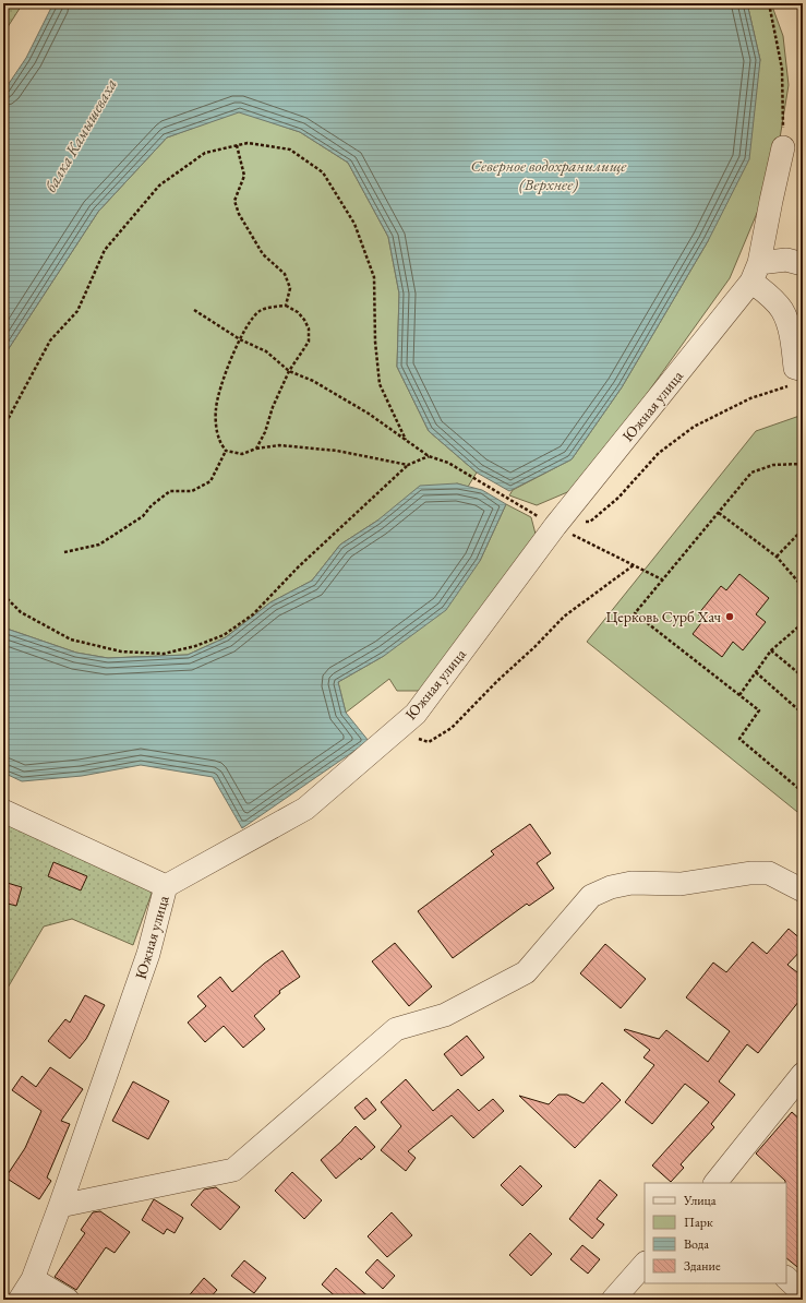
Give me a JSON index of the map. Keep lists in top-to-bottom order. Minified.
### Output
{"streets":{"street":["Южная улица"]},"water":["балка Камышеваха","Северное водохранилище (Верхнее)"],"places":["Церковь Сурб Хач"],"legend":["Улица","Парк","Вода","Здание"]}
